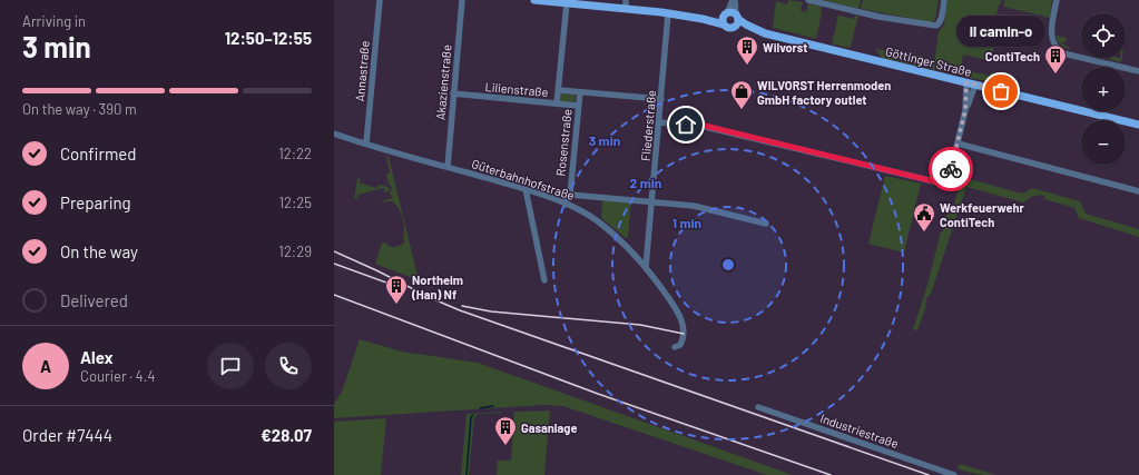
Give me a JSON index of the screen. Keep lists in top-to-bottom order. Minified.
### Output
{"streets":{"main road":["Göttinger Straße"],"street":["Annastraße","Akazienstraße","Lilienstraße","Fliederstraße","Rosenstraße","Güterbahnhofstraße","Industriestraße"]},"crossings":[["Göttinger Straße","Fliederstraße"],["Annastraße","Güterbahnhofstraße"],["Akazienstraße","Lilienstraße"],["Akazienstraße","Güterbahnhofstraße"],["Lilienstraße","Rosenstraße"],["Fliederstraße","Güterbahnhofstraße"],["Rosenstraße","Güterbahnhofstraße"]],"places":{"building":["Wilvorst","ContiTech","Northeim (Han) Nf","Gasanlage"],"other":["il camin-o"],"shop":["WILVORST Herrenmoden GmbH factory outlet"],"public building":["Werkfeuerwehr ContiTech"]},"page":{"heading":["3 min","Arriving in","12:50–12:55"],"panel":["Alex","Courier · 4.4","Order #7444","€28.07"],"map_buttons":["+","−"],"bubble":"il camin-o","bar":"On the way · 390 m","list":[["Confirmed","12:22"],["Preparing","12:25"],["On the way","12:29"],"Delivered"],"round":"A"},"rings":["3 min","2 min","1 min"]}
